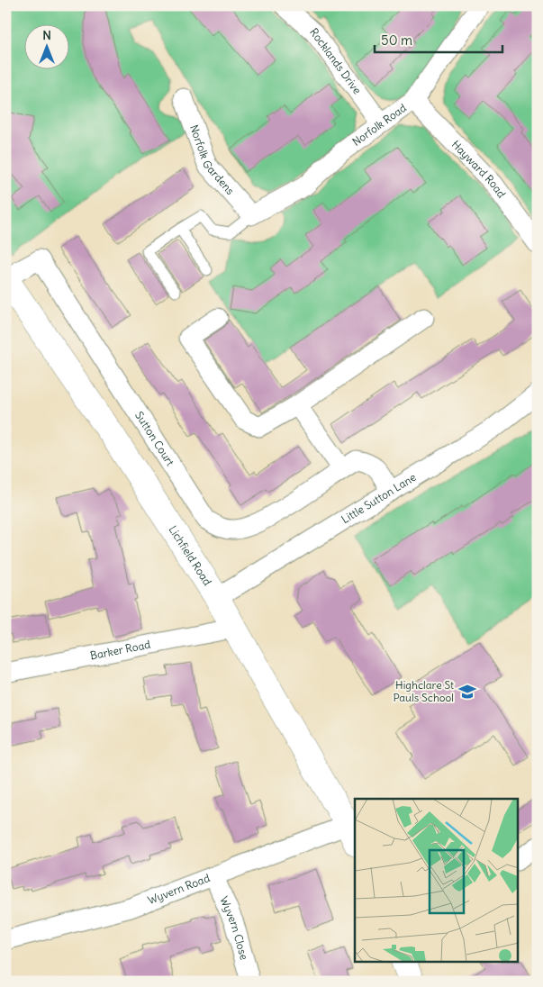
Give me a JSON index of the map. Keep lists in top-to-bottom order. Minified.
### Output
{"streets":{"main road":["Lichfield Road"],"street":["Rocklands Drive","Norfolk Road","Norfolk Gardens","Hayward Road","Sutton Court","Little Sutton Lane","Barker Road","Wyvern Road","Wyvern Close"]},"crossings":[["Rocklands Drive","Norfolk Road"],["Norfolk Road","Norfolk Gardens"],["Norfolk Road","Hayward Road"],["Sutton Court","Little Sutton Lane"],["Sutton Court","Lichfield Road"],["Little Sutton Lane","Lichfield Road"],["Lichfield Road","Barker Road"],["Lichfield Road","Wyvern Road"],["Wyvern Road","Wyvern Close"]],"places":{"school or university":["Highclare St Pauls School"]},"scale_bar":"50 m","north":"top"}
